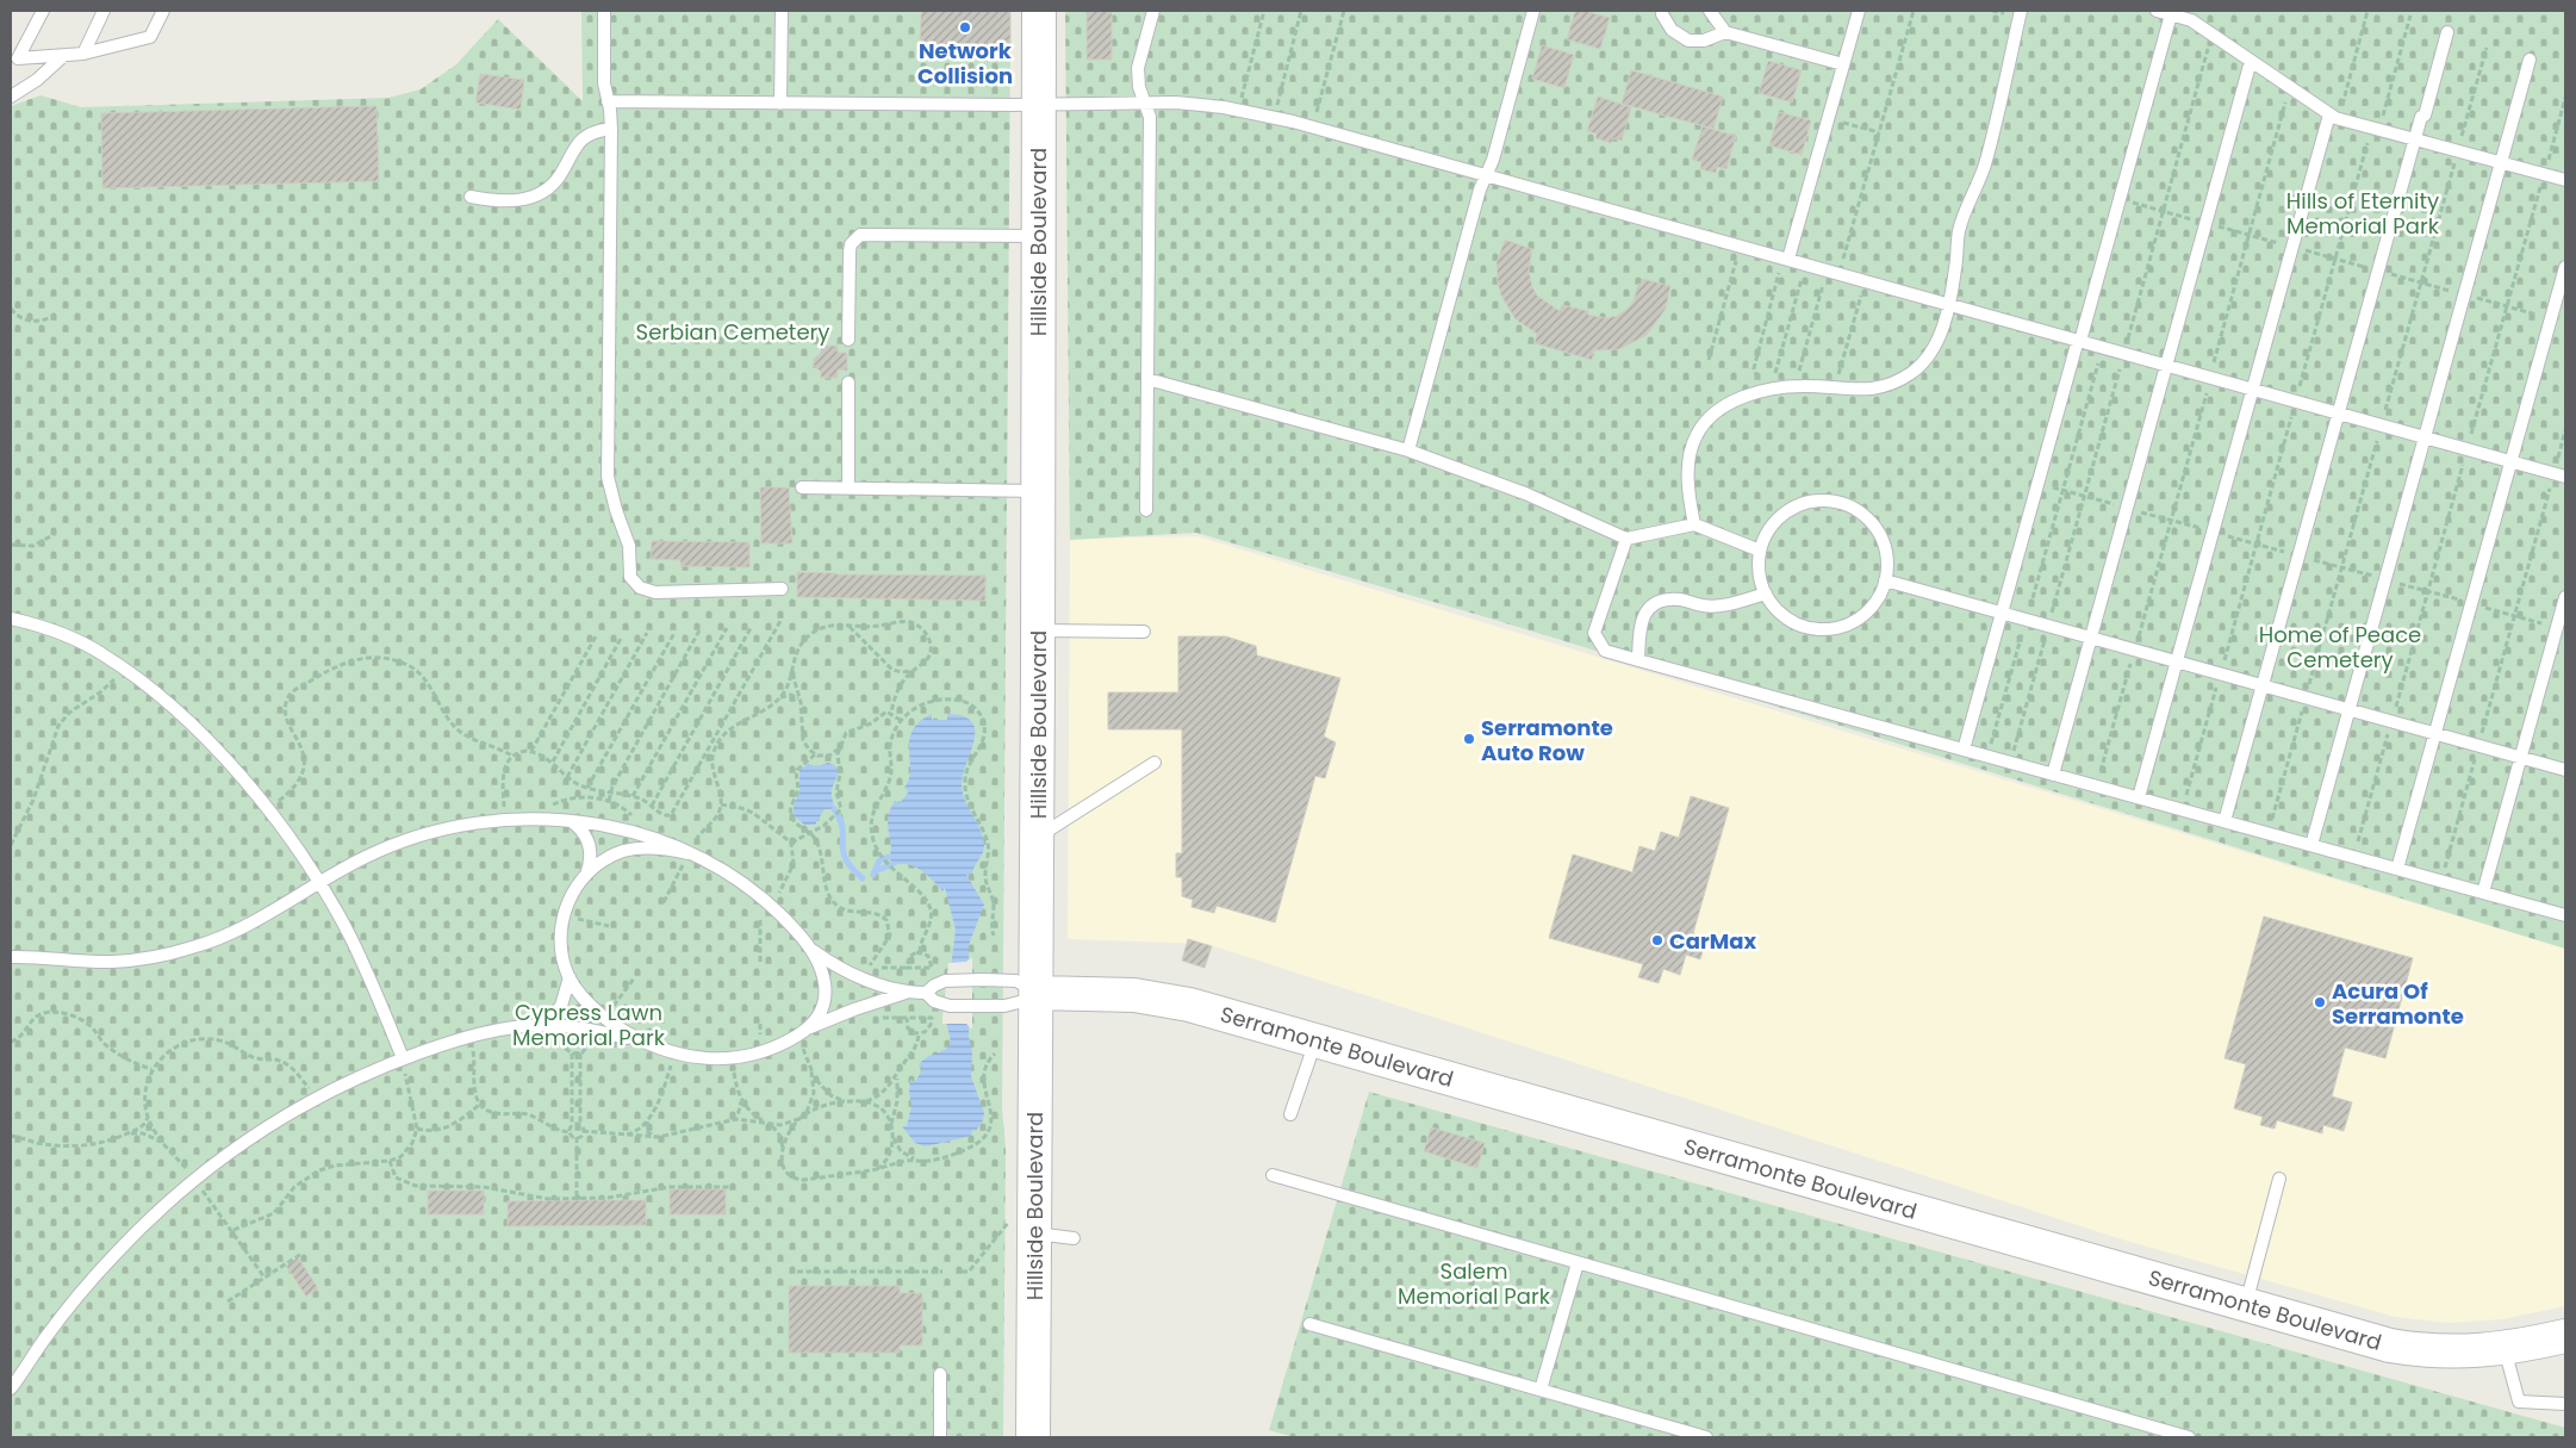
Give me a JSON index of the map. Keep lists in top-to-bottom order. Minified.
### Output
{"streets":{"main road":["Hillside Boulevard","Serramonte Boulevard"]},"crossings":[["Hillside Boulevard","Serramonte Boulevard"]],"parks":["Hills of Eternity Memorial Park","Serbian Cemetery","Home of Peace Cemetery","Cypress Lawn Memorial Park","Salem Memorial Park"],"places":["Network Collision","Serramonte Auto Row","CarMax","Acura Of Serramonte"]}
